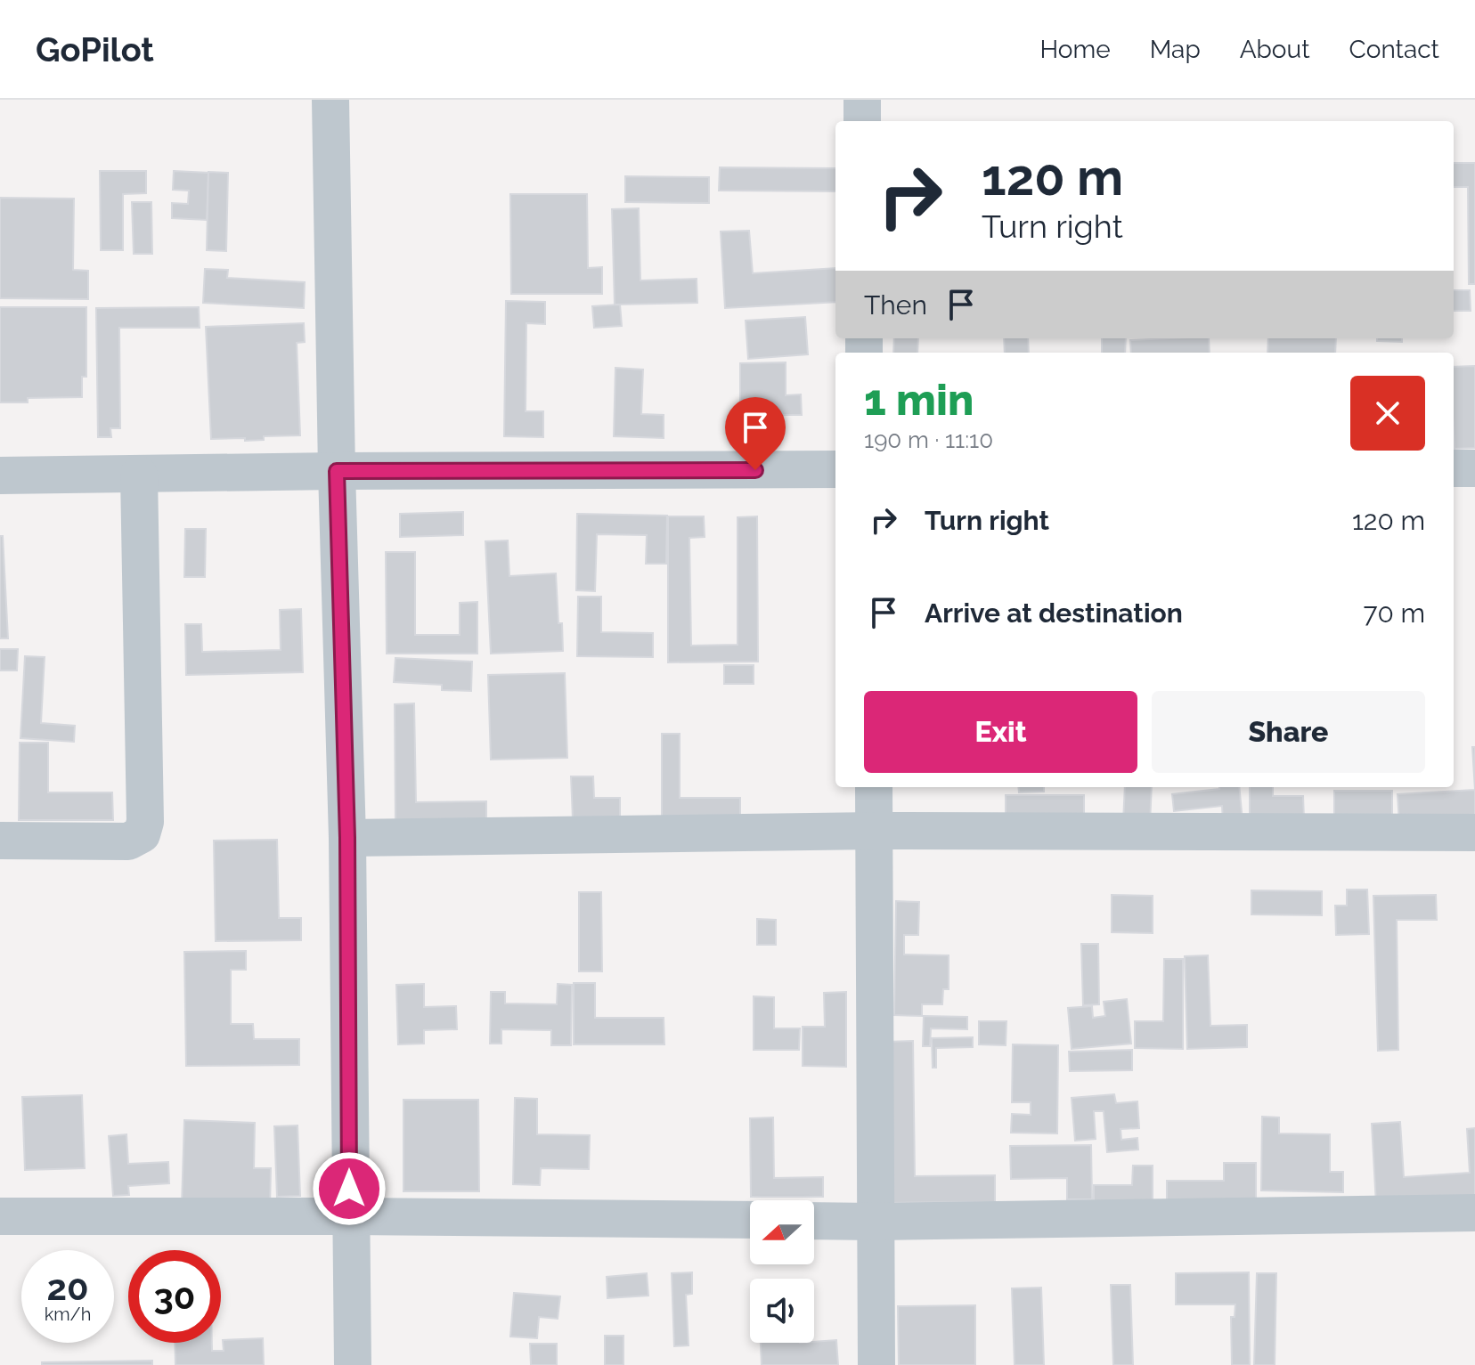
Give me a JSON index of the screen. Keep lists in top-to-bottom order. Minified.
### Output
{"north":"left","page":{"header":"GoPilot","nav":["Home","Map","About","Contact"],"turn":["120 m","Turn right"],"then":"Then","heading":["1 min","190 m · 11:10"],"list":[{"name":"Turn right","value":"120 m"},{"name":"Arrive at destination","value":"70 m"}],"buttons":["Exit","Share"],"speed":"20 km/h","limit":"30"}}
